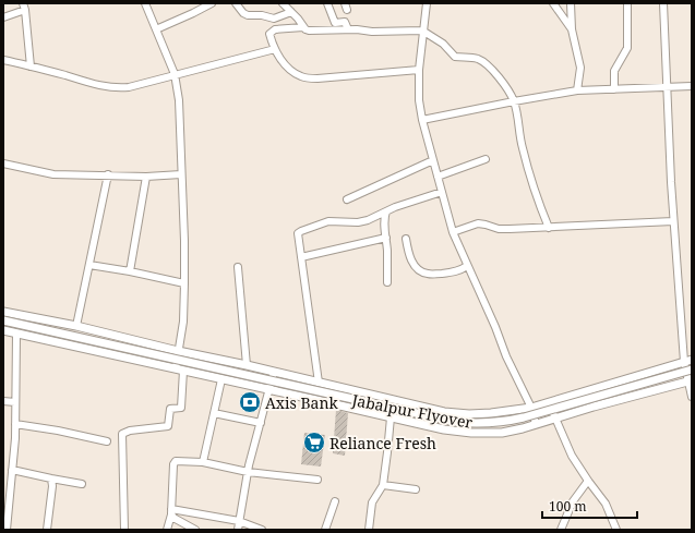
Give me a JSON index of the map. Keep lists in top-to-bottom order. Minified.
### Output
{"streets":{"main road":["Jabalpur Flyover"]},"places":{"bank":["Axis Bank"],"supermarket":["Reliance Fresh"]},"scale_bar":"100 m"}
